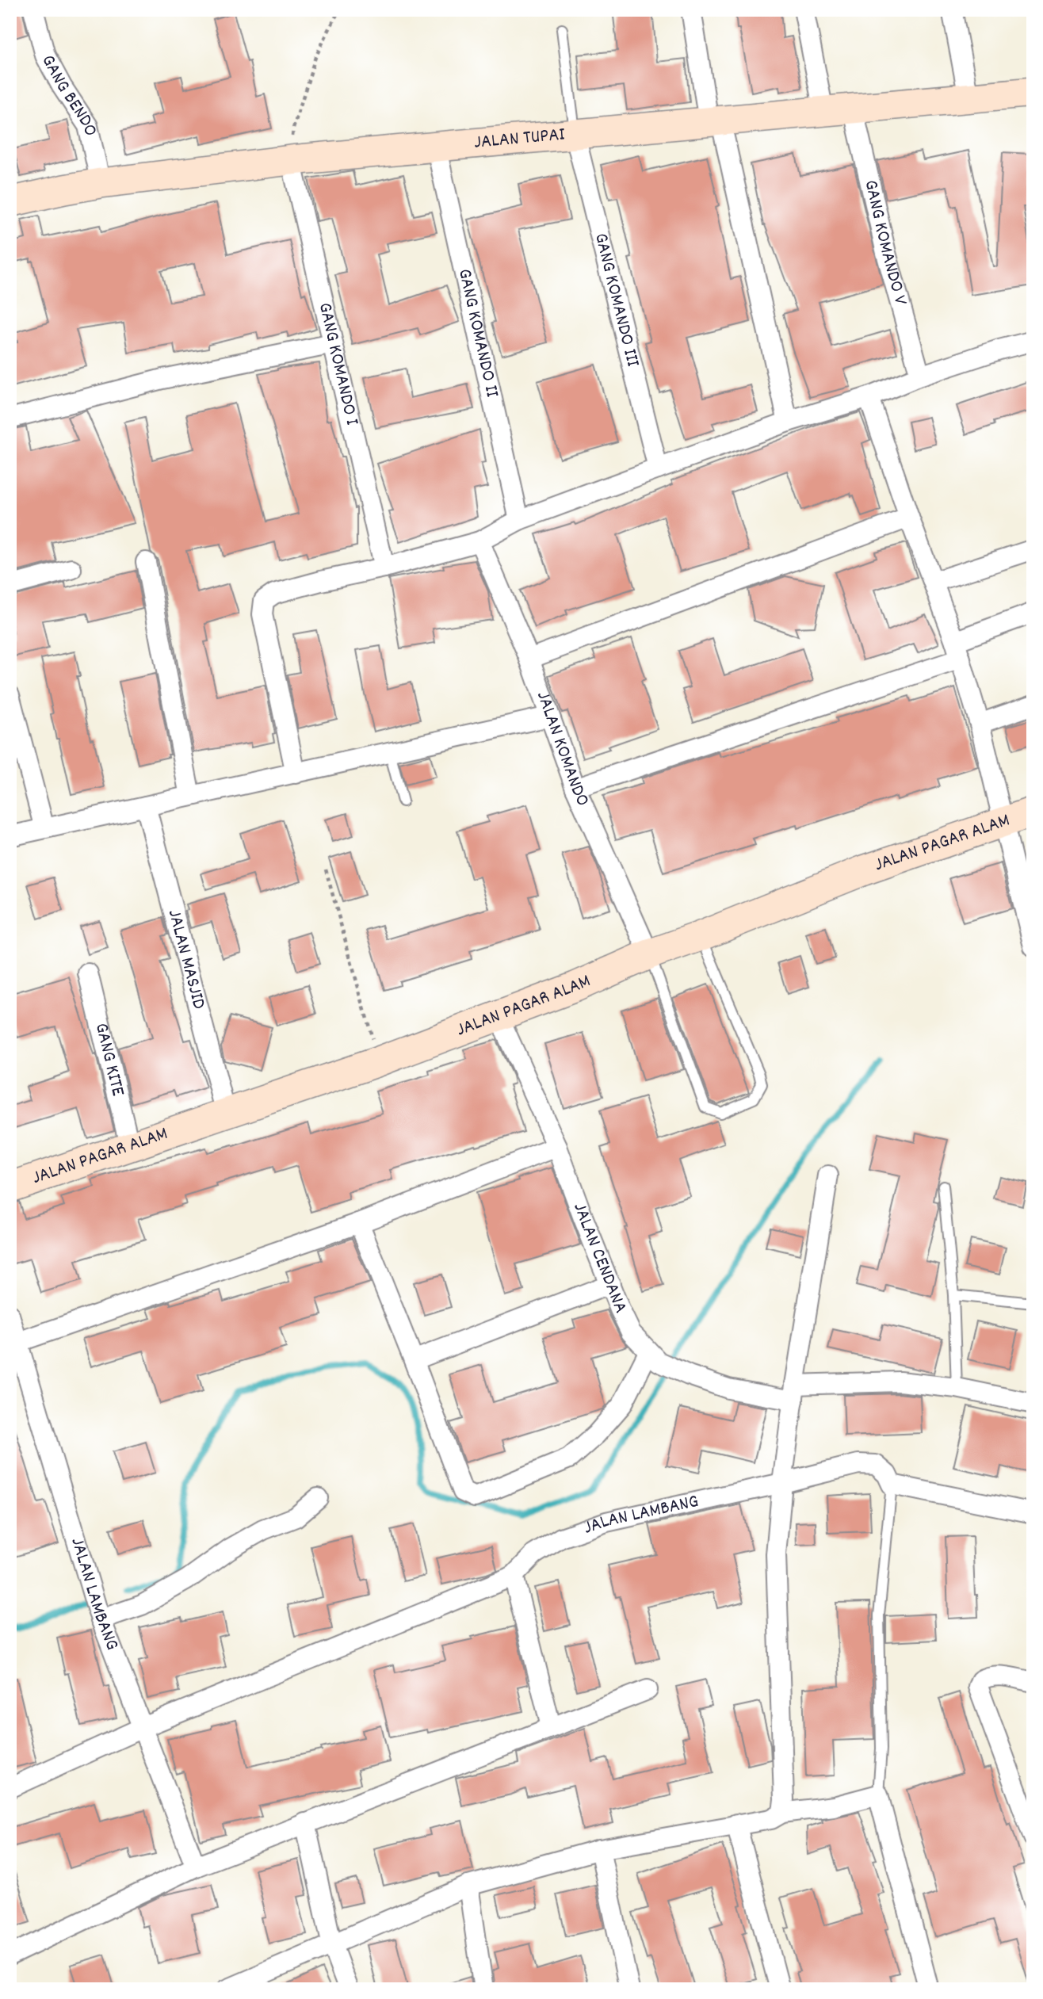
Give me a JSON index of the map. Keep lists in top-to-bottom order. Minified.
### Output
{"streets":{"street":["GANG BENDO","JALAN TUPAI","GANG KOMANDO V","GANG KOMANDO III","GANG KOMANDO II","GANG KOMANDO I","JALAN KOMANDO","JALAN PAGAR ALAM","JALAN MASJID","GANG KITE","JALAN CENDANA","JALAN LAMBANG"]},"crossings":[["GANG BENDO","JALAN TUPAI"],["JALAN TUPAI","GANG KOMANDO V"],["JALAN TUPAI","GANG KOMANDO III"],["JALAN TUPAI","GANG KOMANDO II"],["JALAN TUPAI","GANG KOMANDO I"],["JALAN KOMANDO","JALAN PAGAR ALAM"],["JALAN PAGAR ALAM","JALAN MASJID"],["JALAN PAGAR ALAM","GANG KITE"],["JALAN PAGAR ALAM","JALAN CENDANA"]]}
